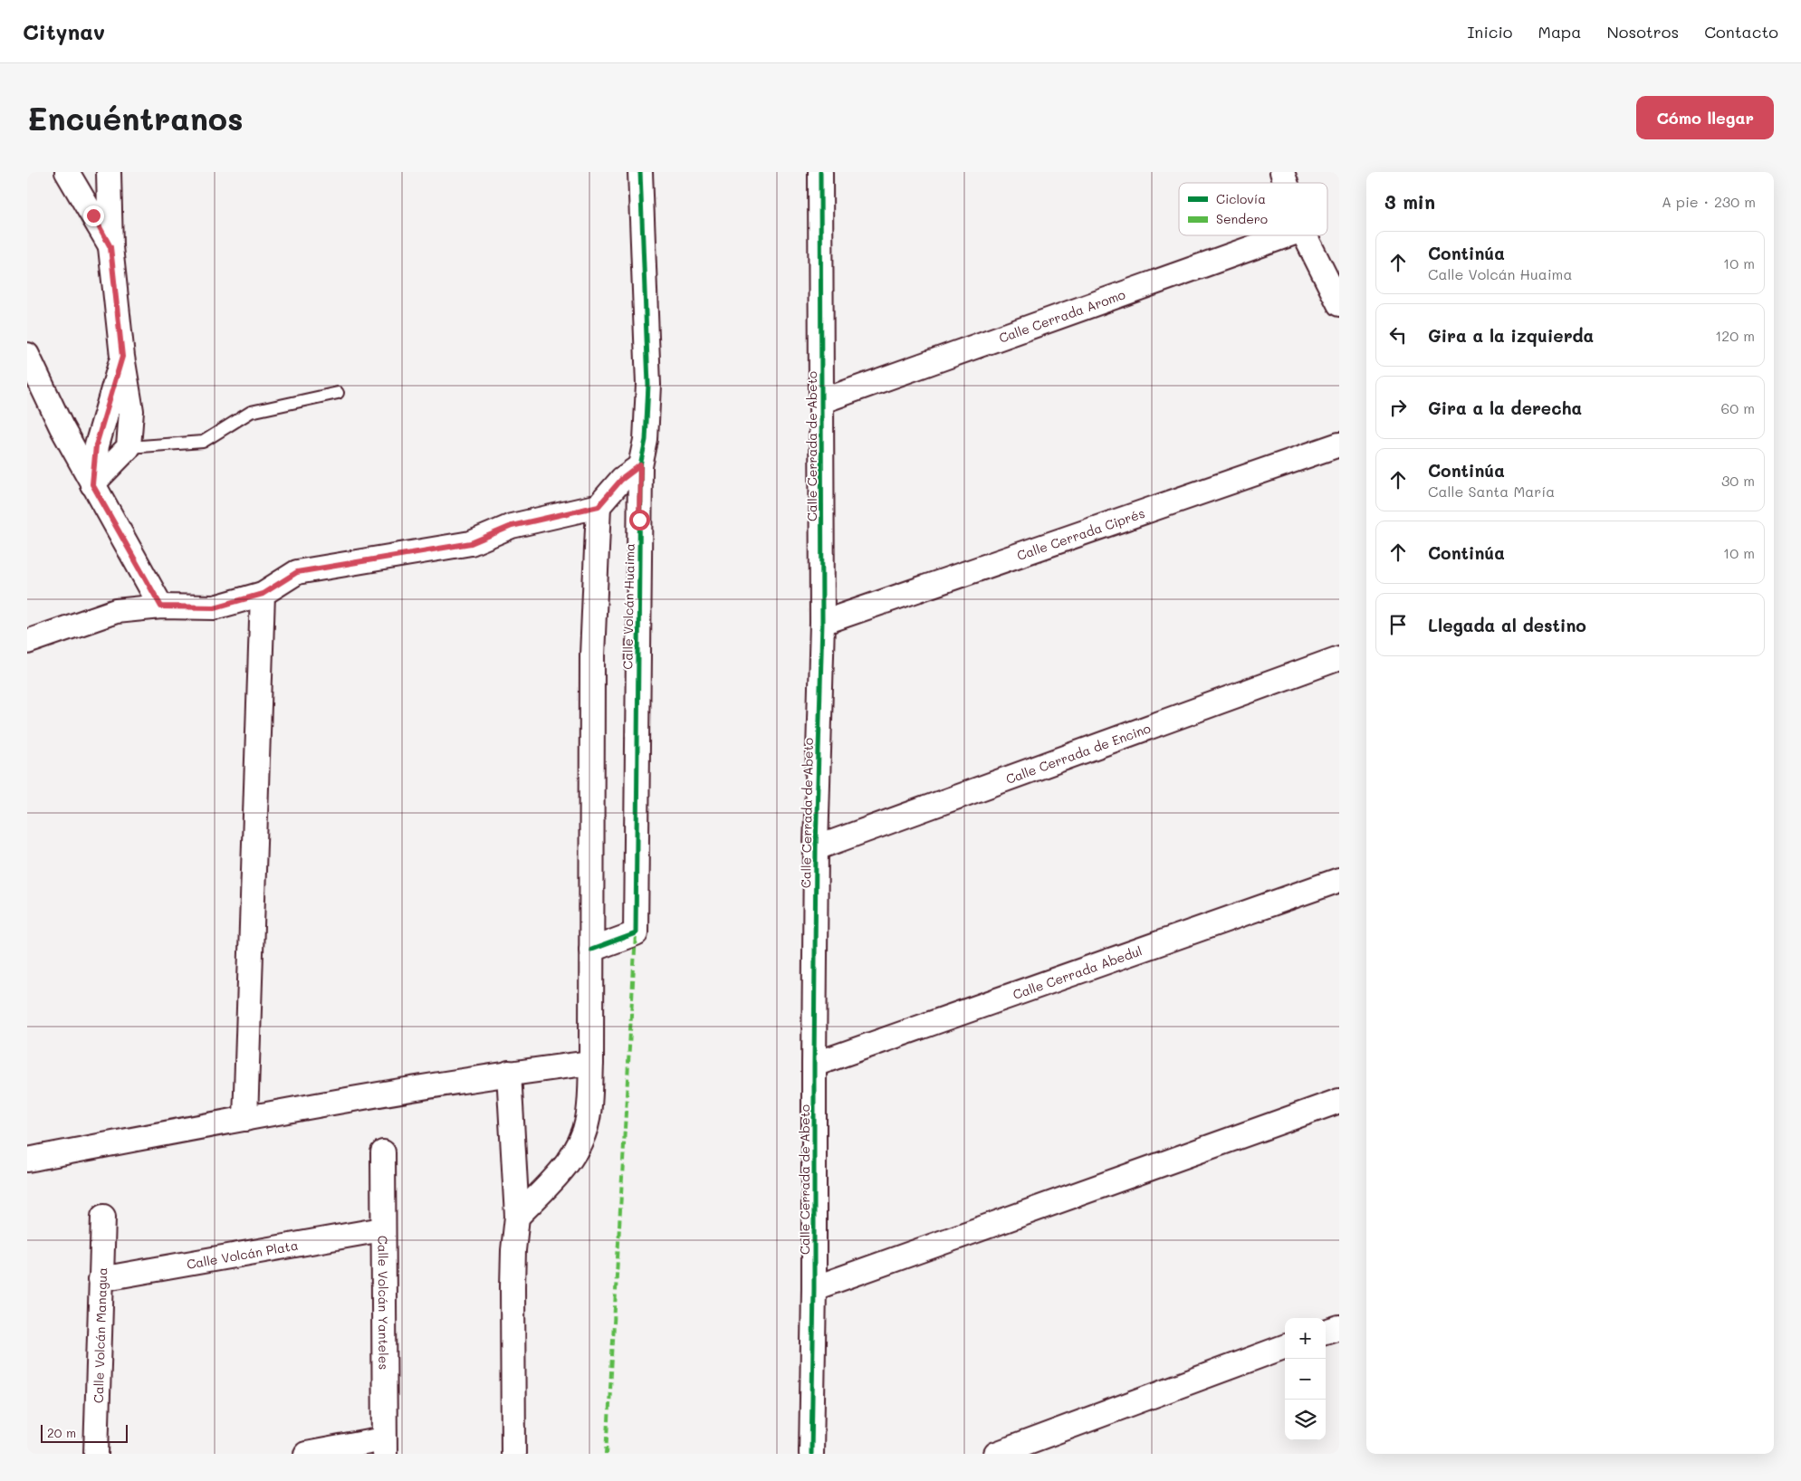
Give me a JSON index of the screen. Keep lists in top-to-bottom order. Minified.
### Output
{"streets":{"street":["Calle Cerrada Aromo","Calle Cerrada de Abeto","Calle Cerrada Ciprés","Calle Volcán Huaima","Calle Cerrada de Encino","Calle Cerrada Abedul","Calle Volcán Plata","Calle Volcán Yanteles","Calle Volcán Managua"]},"crossings":[["Calle Cerrada Aromo","Calle Cerrada de Abeto"],["Calle Cerrada de Abeto","Calle Cerrada Ciprés"],["Calle Cerrada de Abeto","Calle Cerrada de Encino"],["Calle Cerrada de Abeto","Calle Cerrada Abedul"],["Calle Volcán Plata","Calle Volcán Yanteles"],["Calle Volcán Plata","Calle Volcán Managua"]],"legend":["Ciclovía","Sendero"],"scale_bar":"20 m","page":{"header":"Citynav","nav":["Inicio","Mapa","Nosotros","Contacto"],"buttons":"Cómo llegar","title":"Encuéntranos","heading":["3 min","A pie · 230 m"],"list":[["Continúa","Calle Volcán Huaima","10 m"],["Gira a la izquierda","120 m"],["Gira a la derecha","60 m"],["Continúa","Calle Santa María","30 m"],["Continúa","10 m"],"Llegada al destino"],"map_buttons":["+","−"],"scale":"20 m"}}
